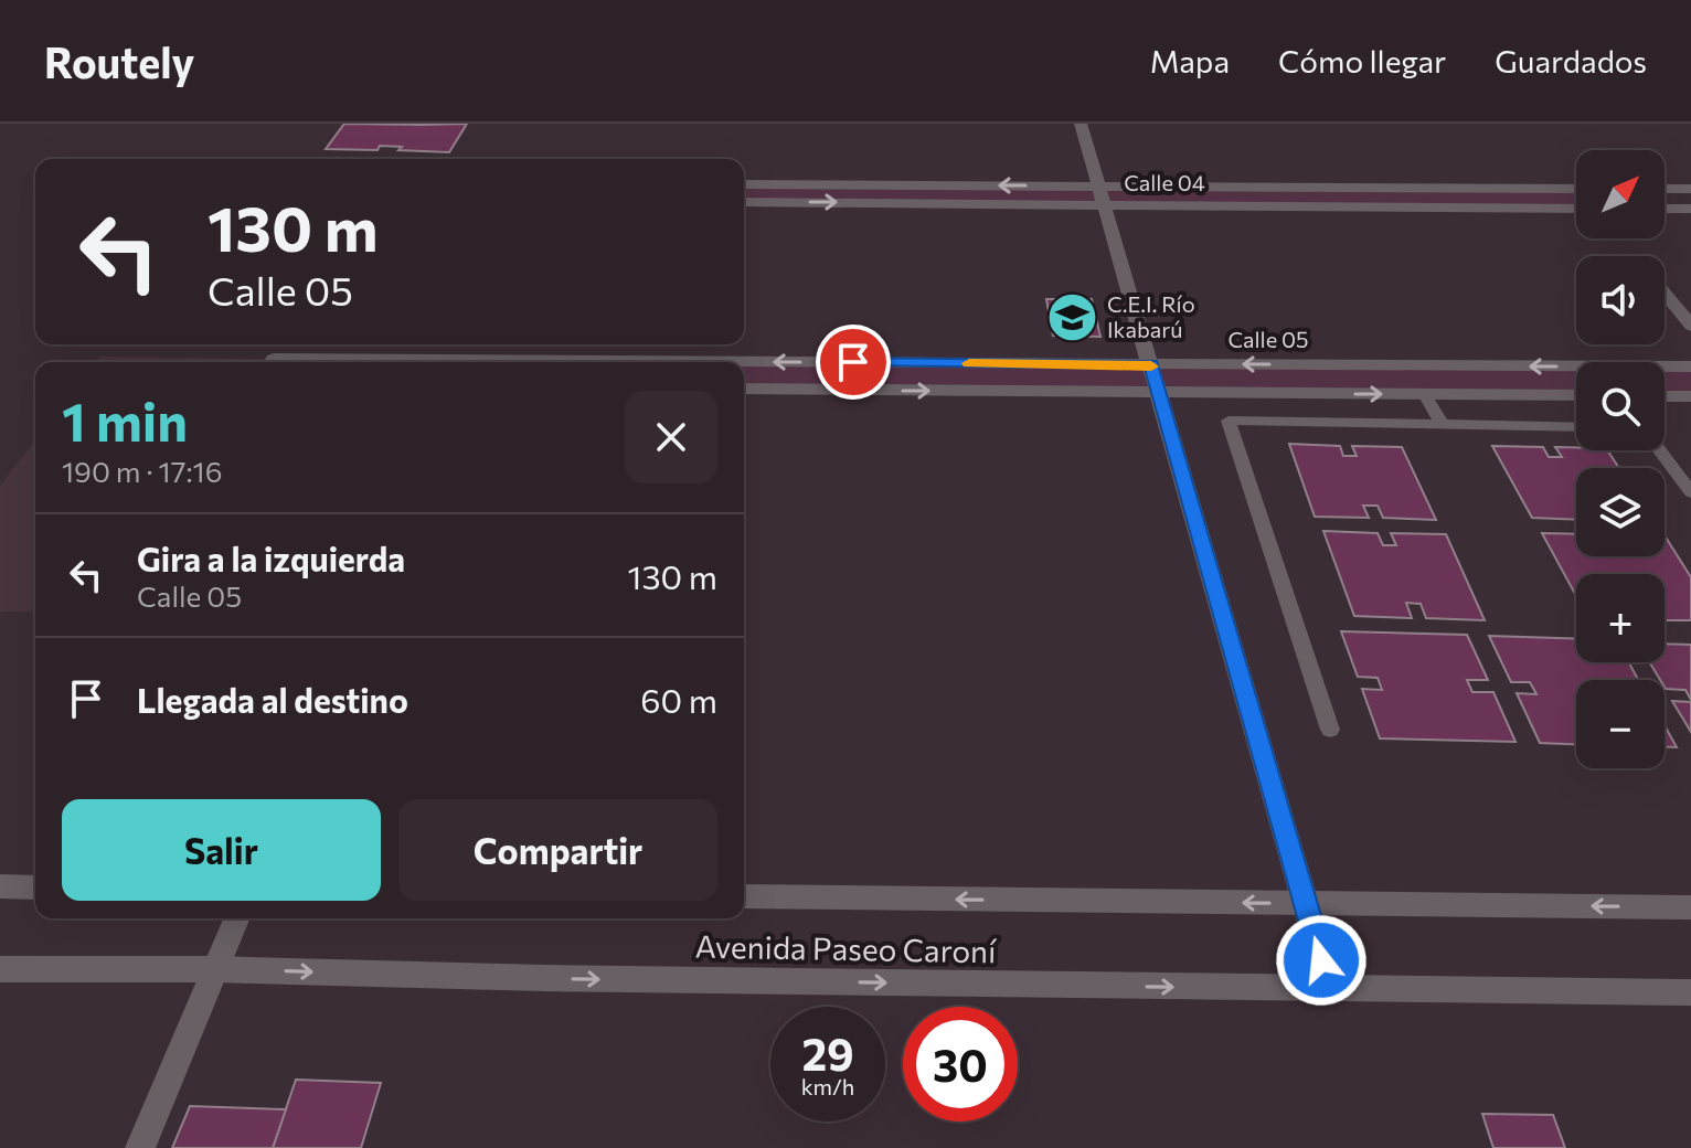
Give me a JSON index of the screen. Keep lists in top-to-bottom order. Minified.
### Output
{"streets":{"street":["Calle 04","Calle 05","Avenida Paseo Caroní"]},"places":{"school or university":["C.E.I. Río Ikabarú"]},"north":"top right","page":{"header":"Routely","nav":["Mapa","Cómo llegar","Guardados"],"map_buttons":["+","−"],"turn":["130 m","Calle 05"],"heading":["1 min","190 m · 17:16"],"list":[{"name":"Gira a la izquierda","note":"Calle 05","value":"130 m"},{"name":"Llegada al destino","value":"60 m"}],"buttons":["Salir","Compartir"],"speed":"29 km/h","limit":"30"}}
